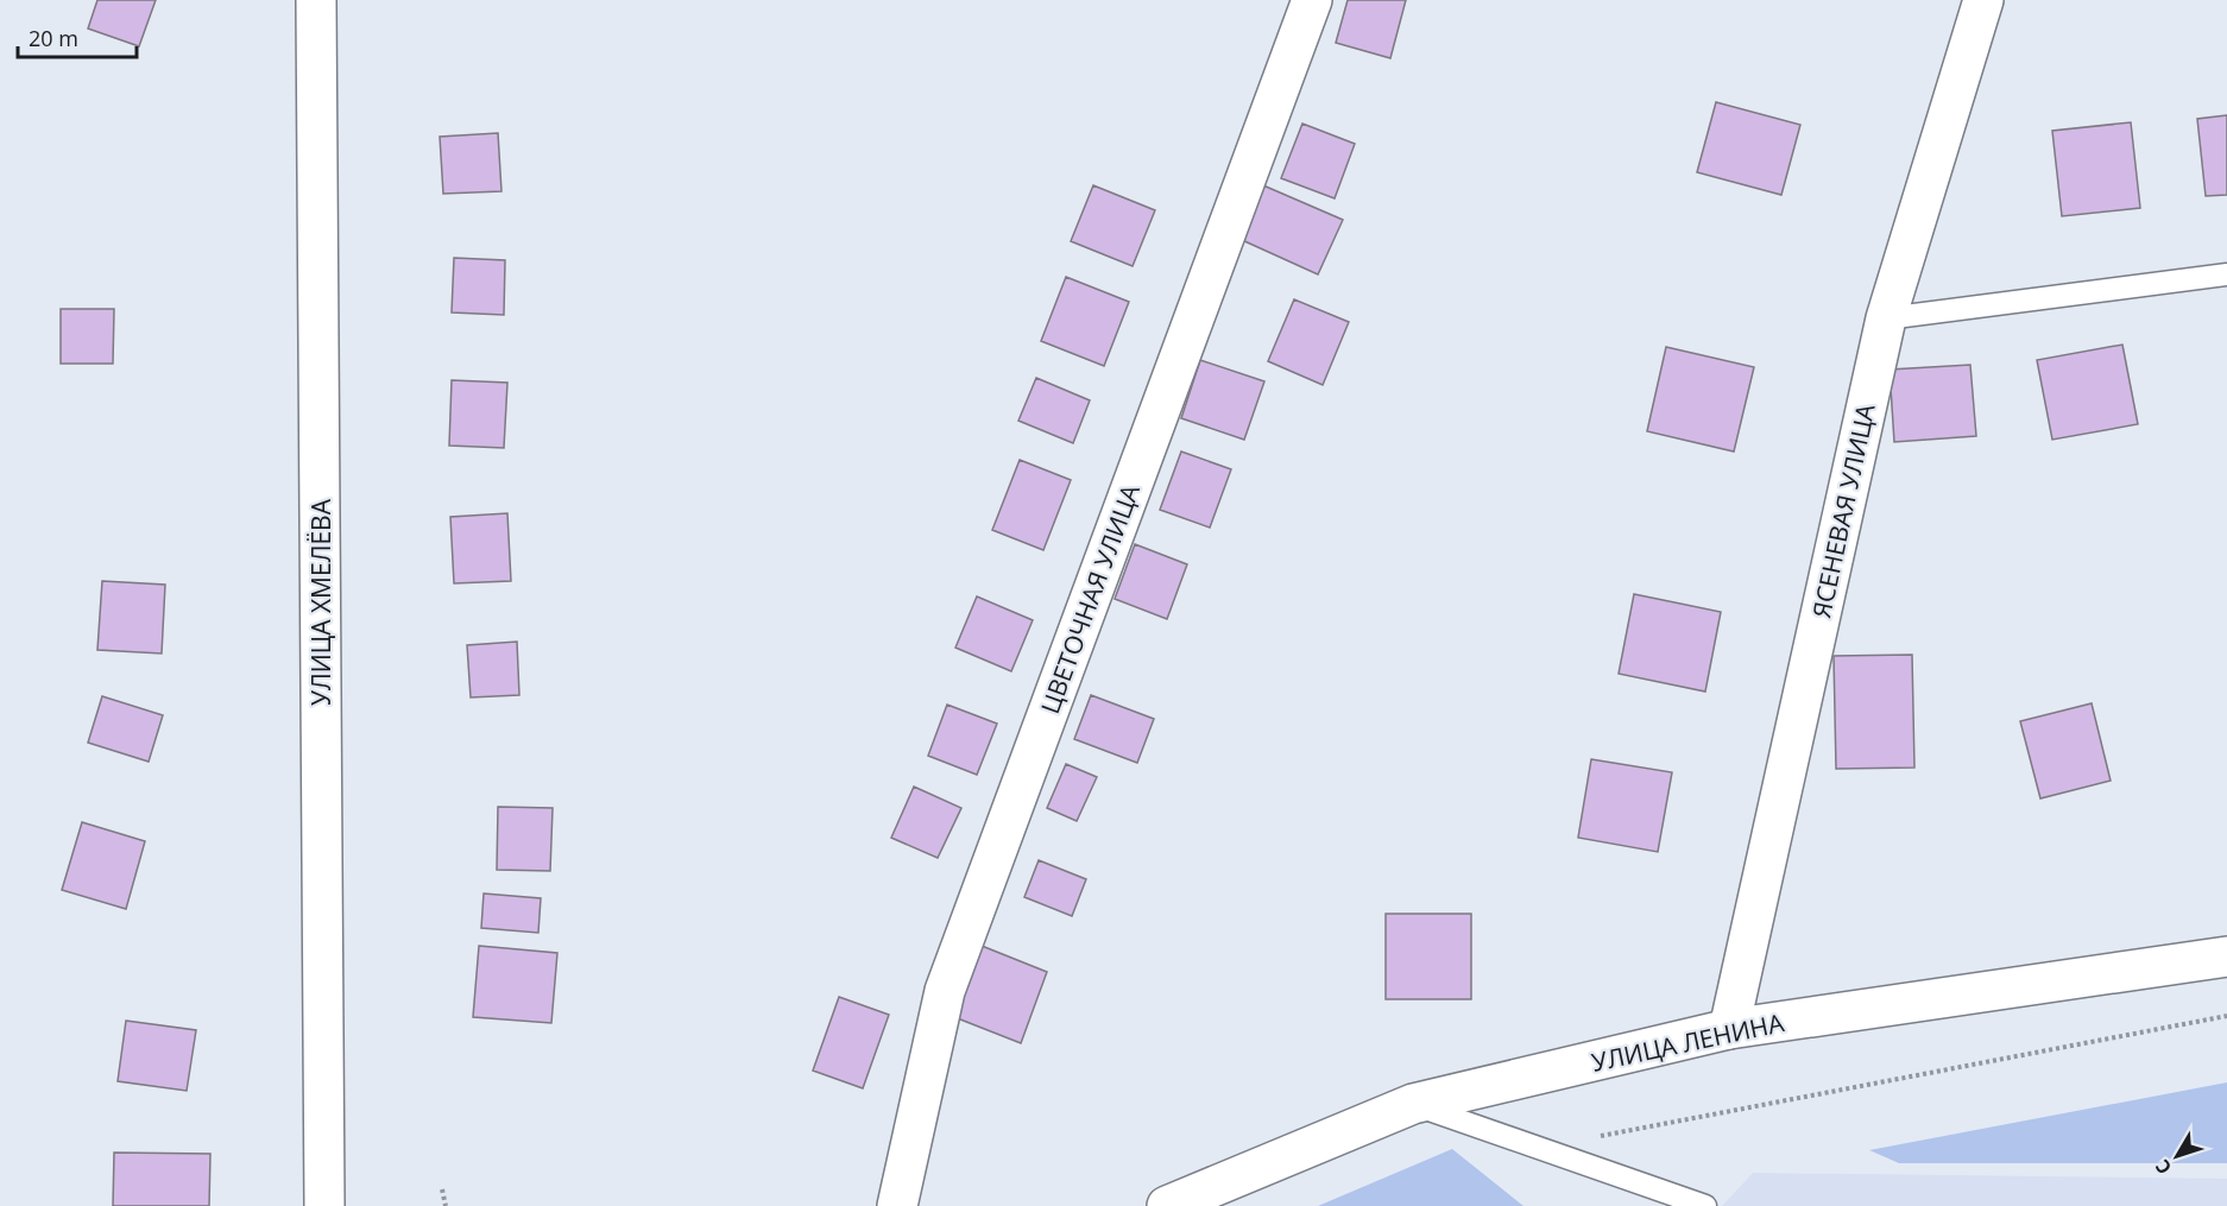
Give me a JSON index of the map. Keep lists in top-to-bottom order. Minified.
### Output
{"streets":{"street":["ЯСЕНЕВАЯ УЛИЦА","ЦВЕТОЧНАЯ УЛИЦА","УЛИЦА ХМЕЛЁВА","УЛИЦА ЛЕНИНА"]},"crossings":[["ЯСЕНЕВАЯ УЛИЦА","УЛИЦА ЛЕНИНА"]],"scale_bar":"20 m","north":"bottom left"}
